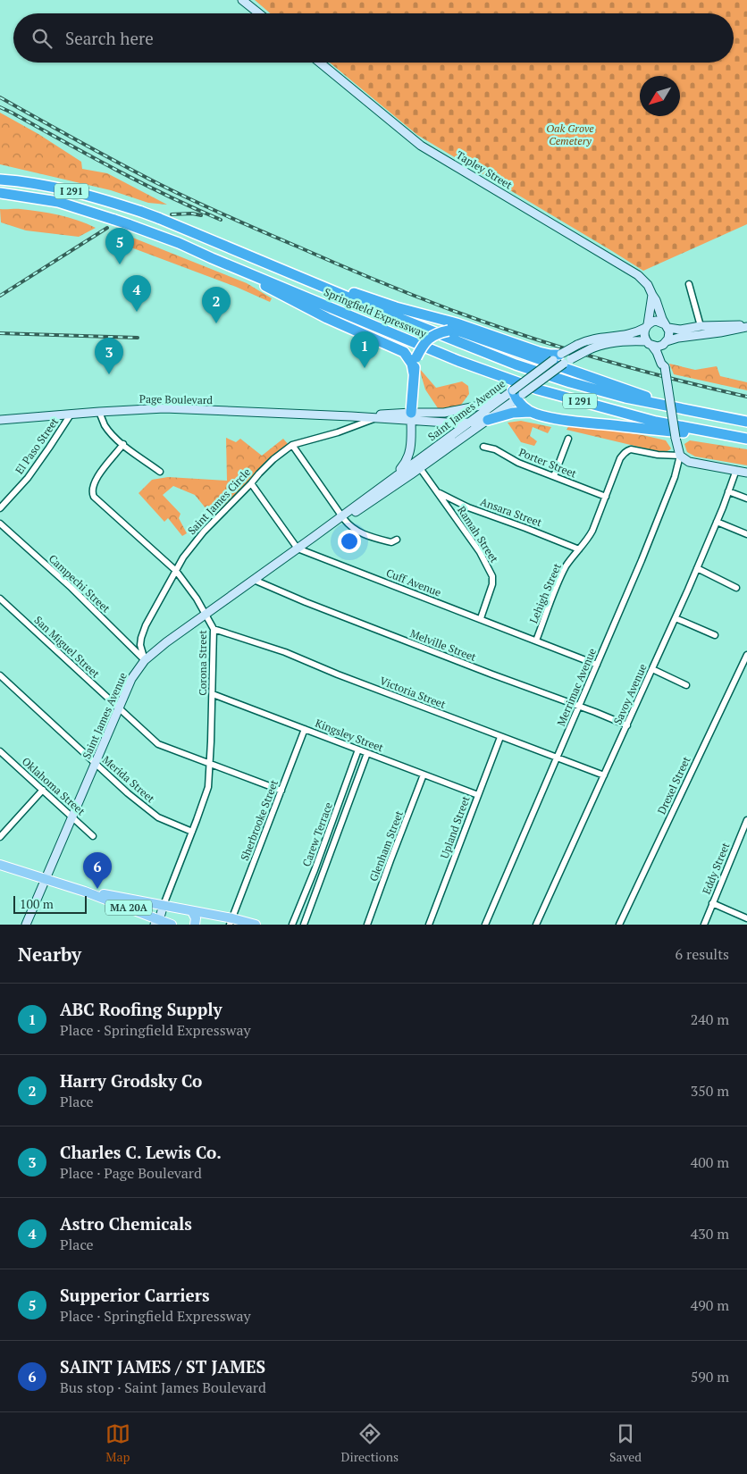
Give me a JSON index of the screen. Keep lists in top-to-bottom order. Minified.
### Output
{"streets":{"highway":["I 291","Springfield Expressway"],"main road":["Tapley Street","Page Boulevard","Saint James Avenue","MA 20A"],"street":["El Paso Street","Porter Street","Saint James Circle","Ansara Street","Ramah Street","Cuff Avenue","Campechi Street","Lehigh Street","Melville Street","San Miguel Street","Corona Street","Merrimac Avenue","Victoria Street","Savoy Avenue","Kingsley Street","Merida Street","Drexel Street","Oklahoma Street","Sherbrooke Street","Upland Street","Carew Terrace","Glenham Street","Eddy Street"]},"crossings":[["Tapley Street","Saint James Avenue"],["Page Boulevard","Saint James Avenue"],["Page Boulevard","El Paso Street"],["Page Boulevard","Saint James Circle"],["Saint James Avenue","Saint James Circle"],["Saint James Avenue","Ramah Street"],["Saint James Avenue","Cuff Avenue"],["Saint James Avenue","Campechi Street"],["Saint James Avenue","Melville Street"],["Saint James Avenue","San Miguel Street"],["Saint James Avenue","Corona Street"],["Saint James Avenue","Merida Street"],["Saint James Avenue","Oklahoma Street"],["Saint James Avenue","MA 20A"],["Porter Street","Lehigh Street"],["Saint James Circle","Campechi Street"],["Saint James Circle","Corona Street"],["Ansara Street","Ramah Street"],["Ansara Street","Lehigh Street"],["Ramah Street","Cuff Avenue"],["Cuff Avenue","Lehigh Street"],["Cuff Avenue","Merrimac Avenue"],["Lehigh Street","Merrimac Avenue"],["Melville Street","Merrimac Avenue"],["Melville Street","Savoy Avenue"],["San Miguel Street","Corona Street"],["San Miguel Street","Sherbrooke Street"],["Corona Street","Victoria Street"],["Corona Street","Kingsley Street"],["Corona Street","Merida Street"],["Corona Street","MA 20A"],["Merrimac Avenue","Victoria Street"],["Victoria Street","Savoy Avenue"],["Victoria Street","Upland Street"],["Kingsley Street","Sherbrooke Street"],["Kingsley Street","Upland Street"],["Kingsley Street","Carew Terrace"],["Kingsley Street","Glenham Street"],["Sherbrooke Street","MA 20A"]],"parks":["Oak Grove Cemetery"],"scale_bar":"100 m","north":"bottom left","page":{"search":"Search here","pins":["5","4","2","1","3","6"],"scale":"100 m","heading":["Nearby","6 results"],"list":[{"mark":"1","name":"ABC Roofing Supply","note":"Place · Springfield Expressway","value":"240 m"},{"mark":"2","name":"Harry Grodsky Co","note":"Place","value":"350 m"},{"mark":"3","name":"Charles C. Lewis Co.","note":"Place · Page Boulevard","value":"400 m"},{"mark":"4","name":"Astro Chemicals","note":"Place","value":"430 m"},{"mark":"5","name":"Supperior Carriers","note":"Place · Springfield Expressway","value":"490 m"},{"mark":"6","name":"SAINT JAMES / ST JAMES","note":"Bus stop · Saint James Boulevard","value":"590 m"}],"nav":["Map","Directions","Saved"]}}
